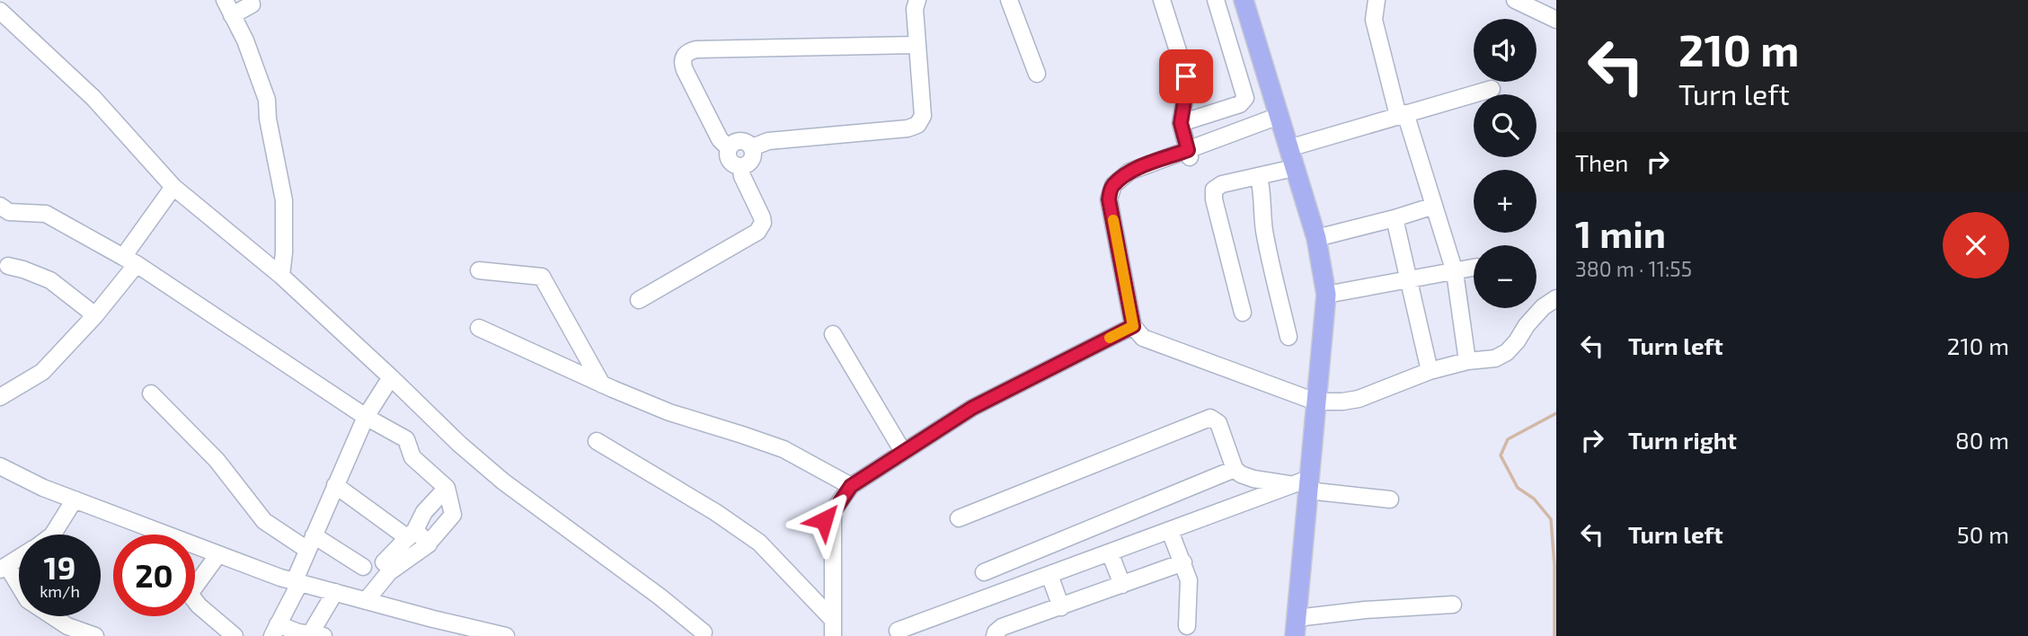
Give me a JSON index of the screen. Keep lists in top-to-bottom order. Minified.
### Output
{"page":{"turn":["210 m","Turn left"],"map_buttons":["+","−"],"then":"Then","heading":["1 min","380 m · 11:55"],"list":[{"name":"Turn left","value":"210 m"},{"name":"Turn right","value":"80 m"},{"name":"Turn left","value":"50 m"}],"speed":"19 km/h","limit":"20"}}
